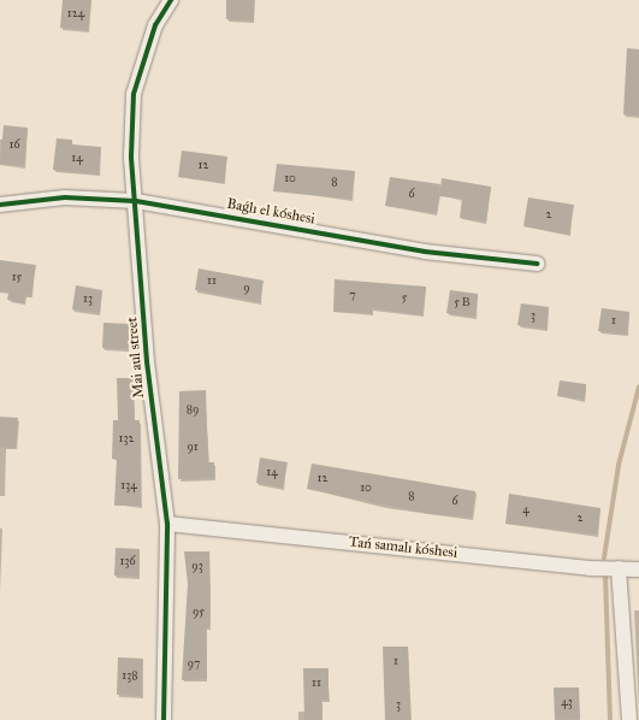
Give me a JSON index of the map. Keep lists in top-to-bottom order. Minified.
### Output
{"streets":{"street":["Baǵlı el kóshesi","Mai aul street","Tań samalı kóshesi"]},"crossings":[["Baǵlı el kóshesi","Mai aul street"],["Mai aul street","Tań samalı kóshesi"]],"house_numbers":["124","16","14","12","10","8","6","2","15","11","9","7","5","13","5 В","3","1","89","132","91","14","12","134","10","8","6","4","2","136","93","95","1","97","138","11","43","3"]}
